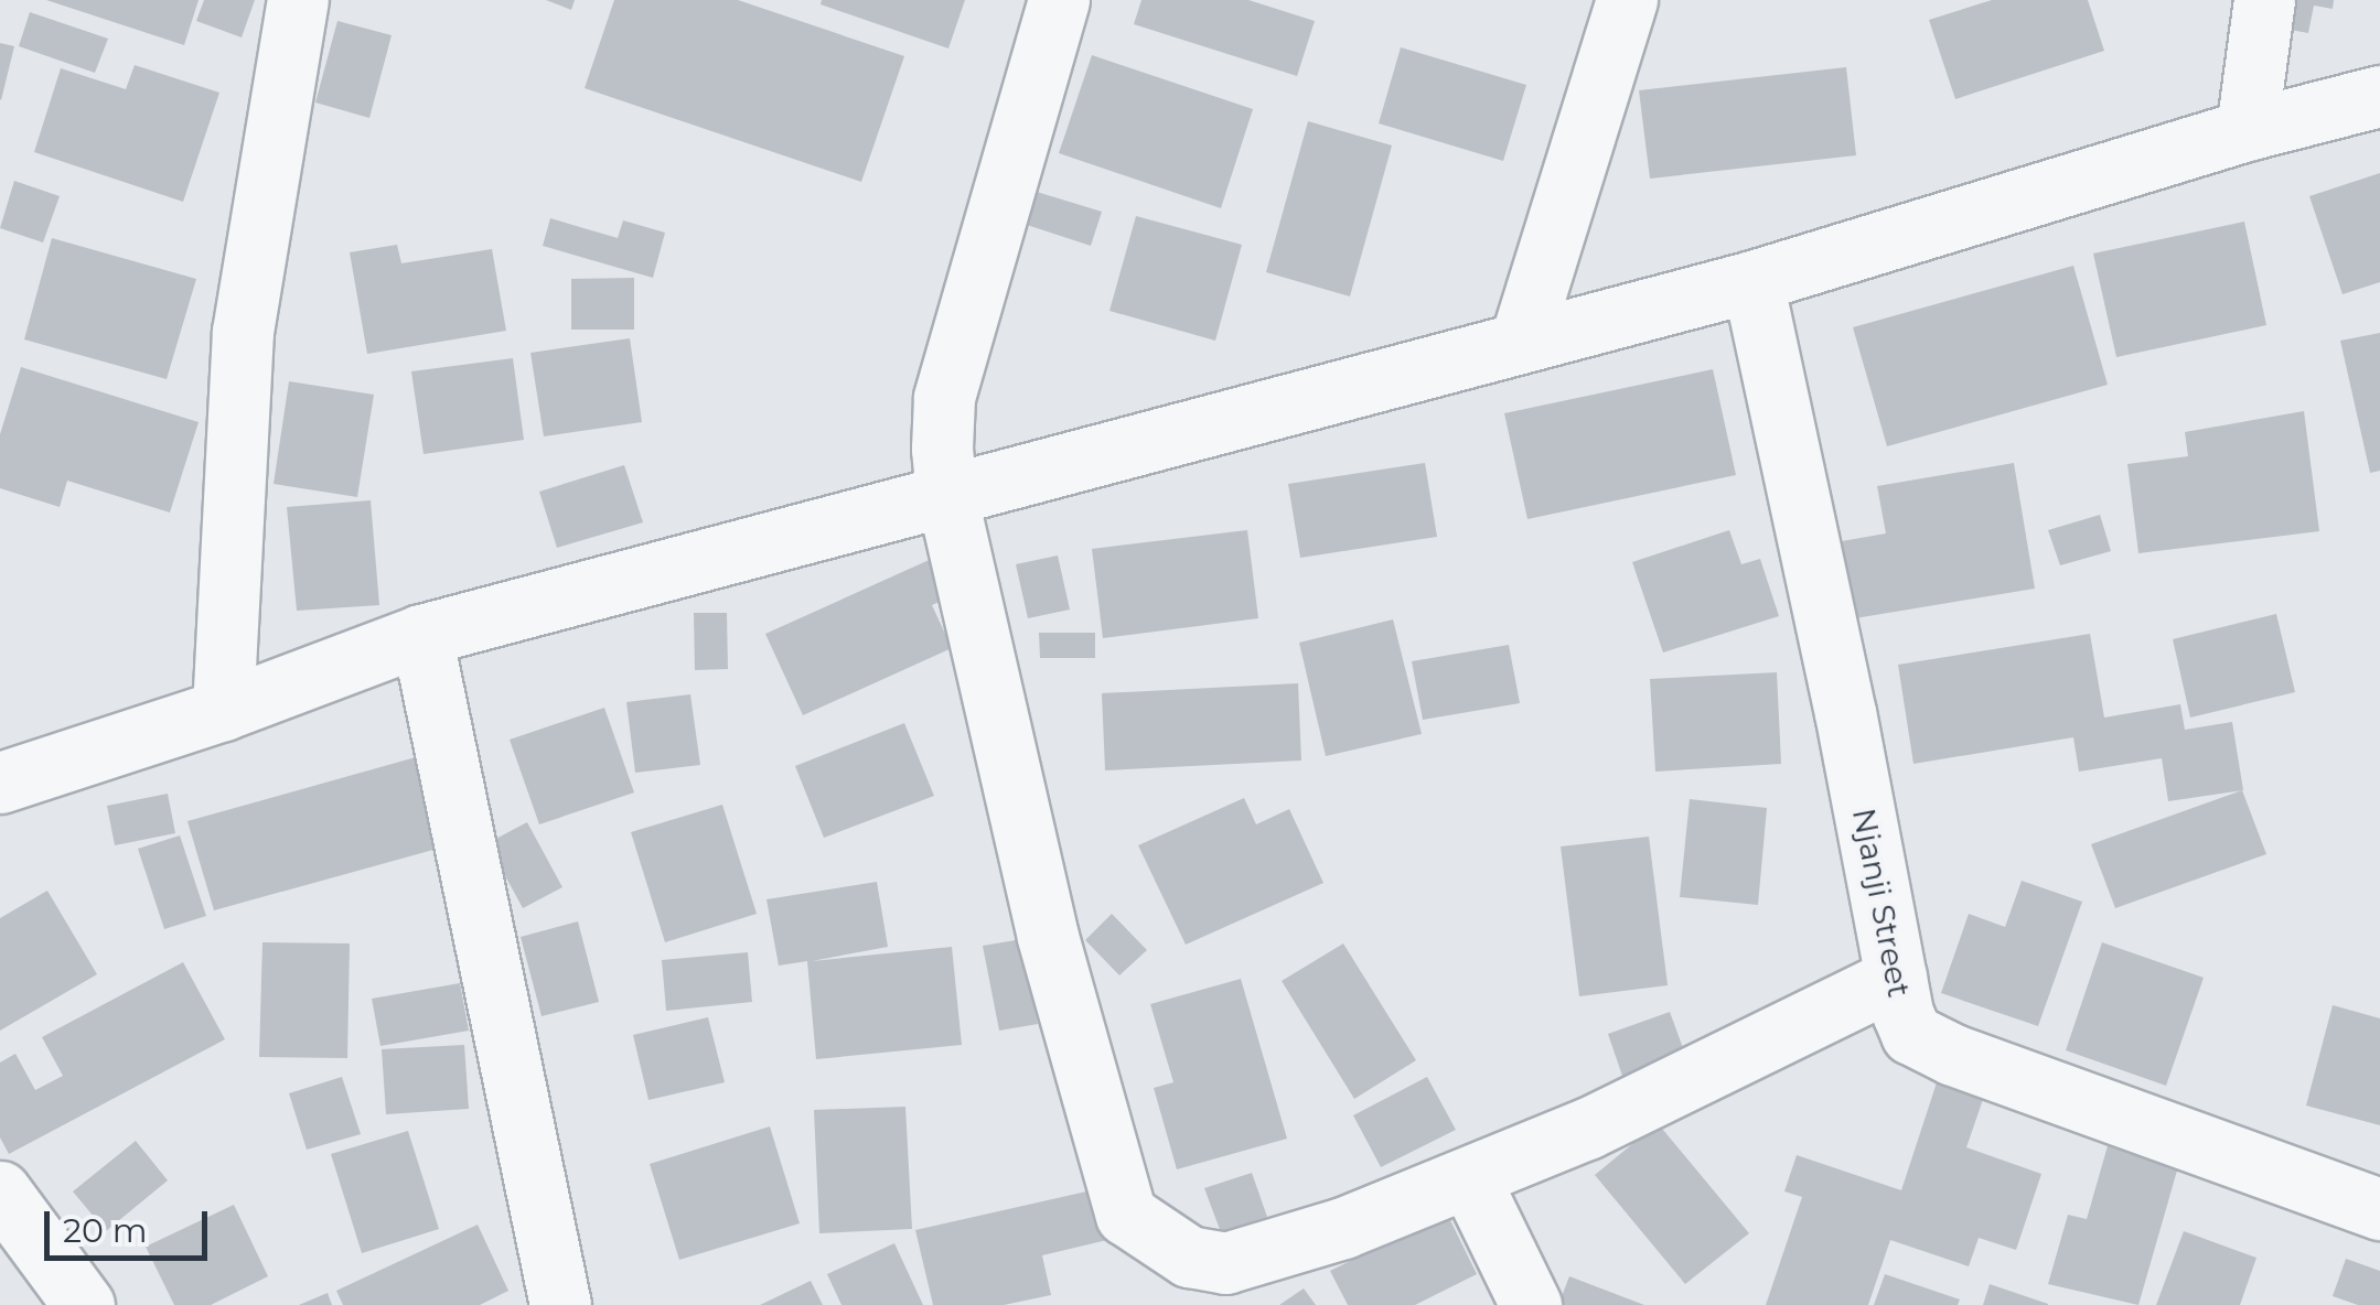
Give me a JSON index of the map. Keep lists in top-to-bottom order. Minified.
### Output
{"streets":{"street":["Njanji Street"]},"scale_bar":"20 m"}
